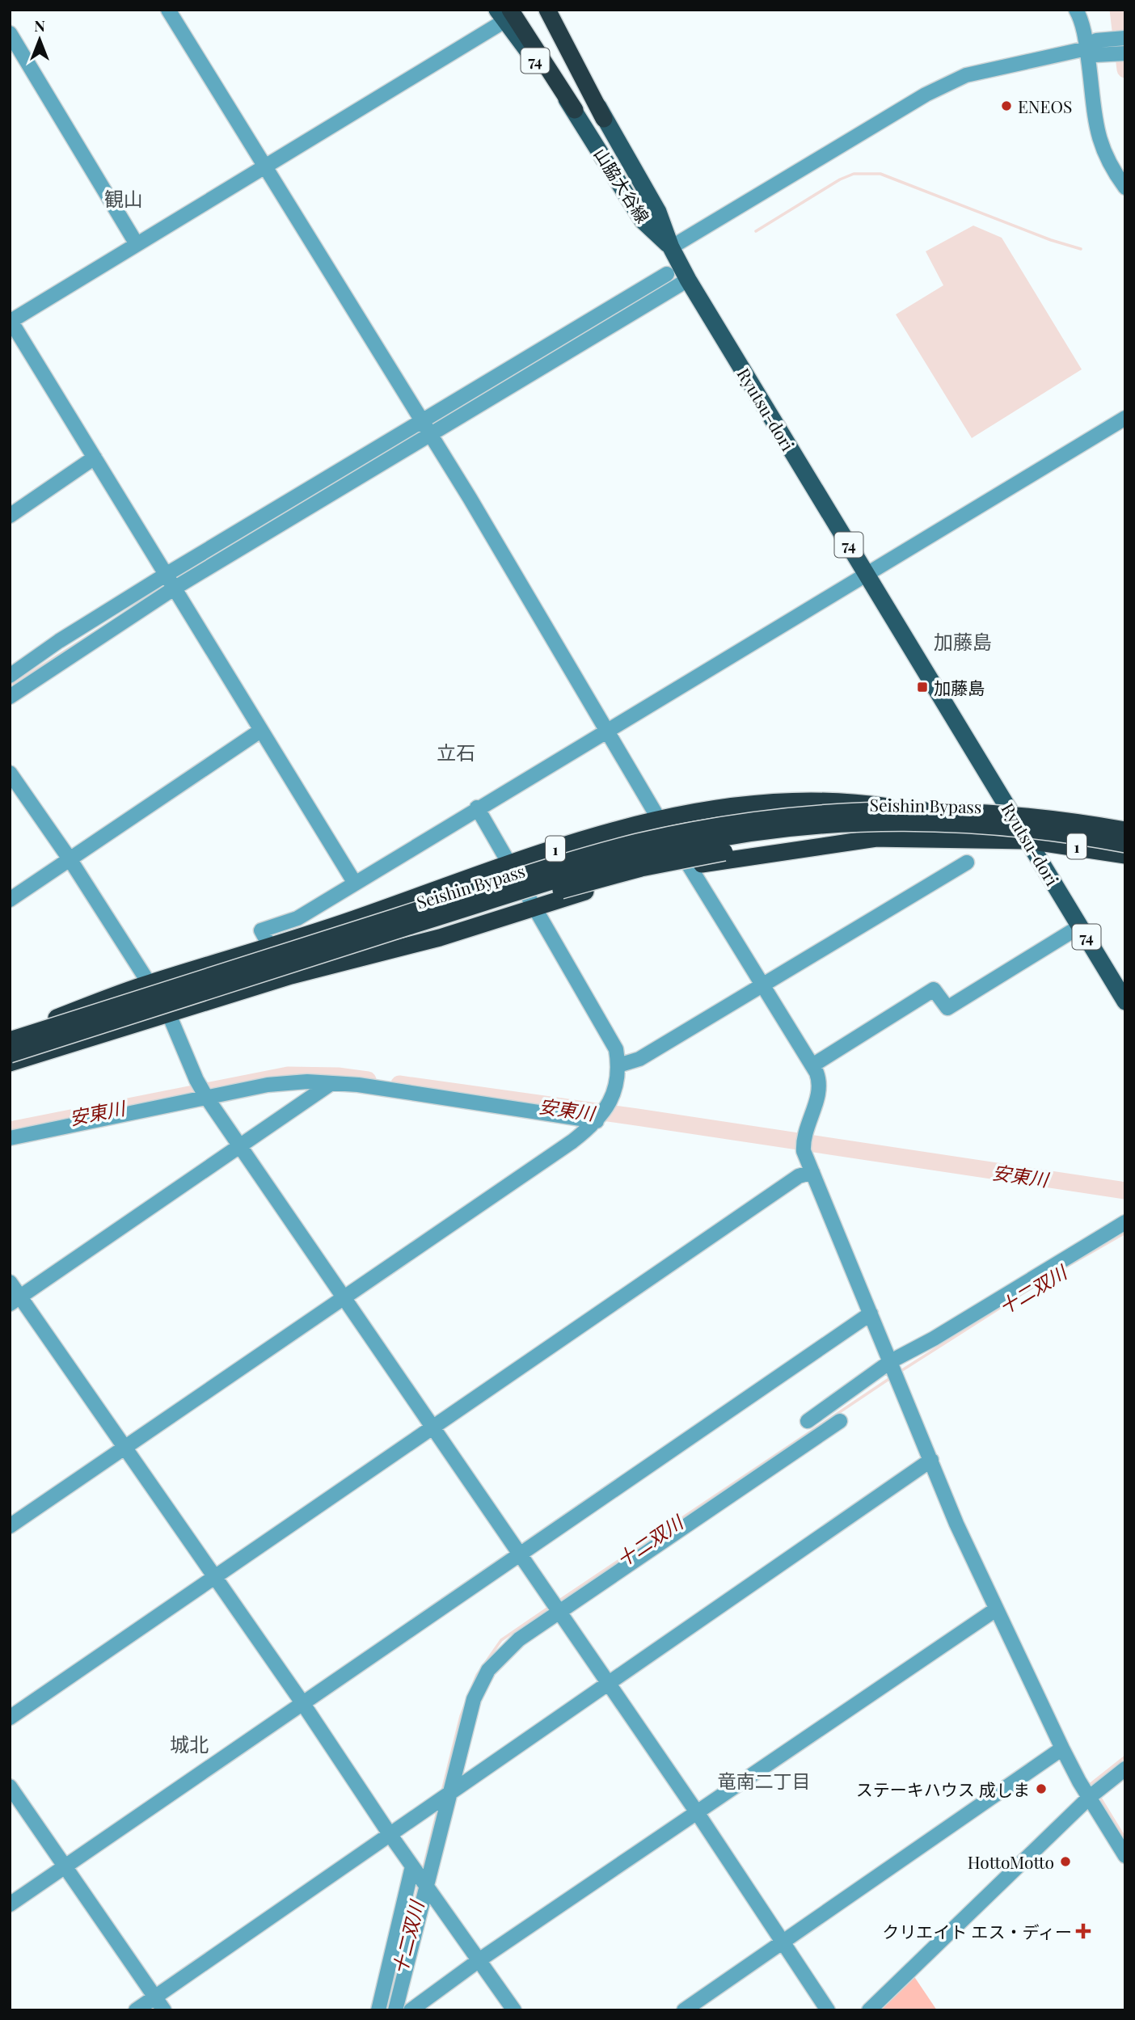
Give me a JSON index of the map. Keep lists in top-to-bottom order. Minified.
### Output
{"streets":{"highway":["74","Seishin Bypass","1"],"main road":["山脇大谷線","Ryutsu-dori"]},"crossings":[["74","山脇大谷線"],["山脇大谷線","Ryutsu-dori"],["Ryutsu-dori","1"],["Seishin Bypass","1"]],"districts":["観山","加藤島","立石","城北","竜南二丁目"],"water":["安東川","十二双川"],"places":{"other":["ENEOS","ステーキハウス 成しま","HottoMotto"],"transit":["加藤島"],"health":["クリエイト エス・ディー"]},"north":"top"}
